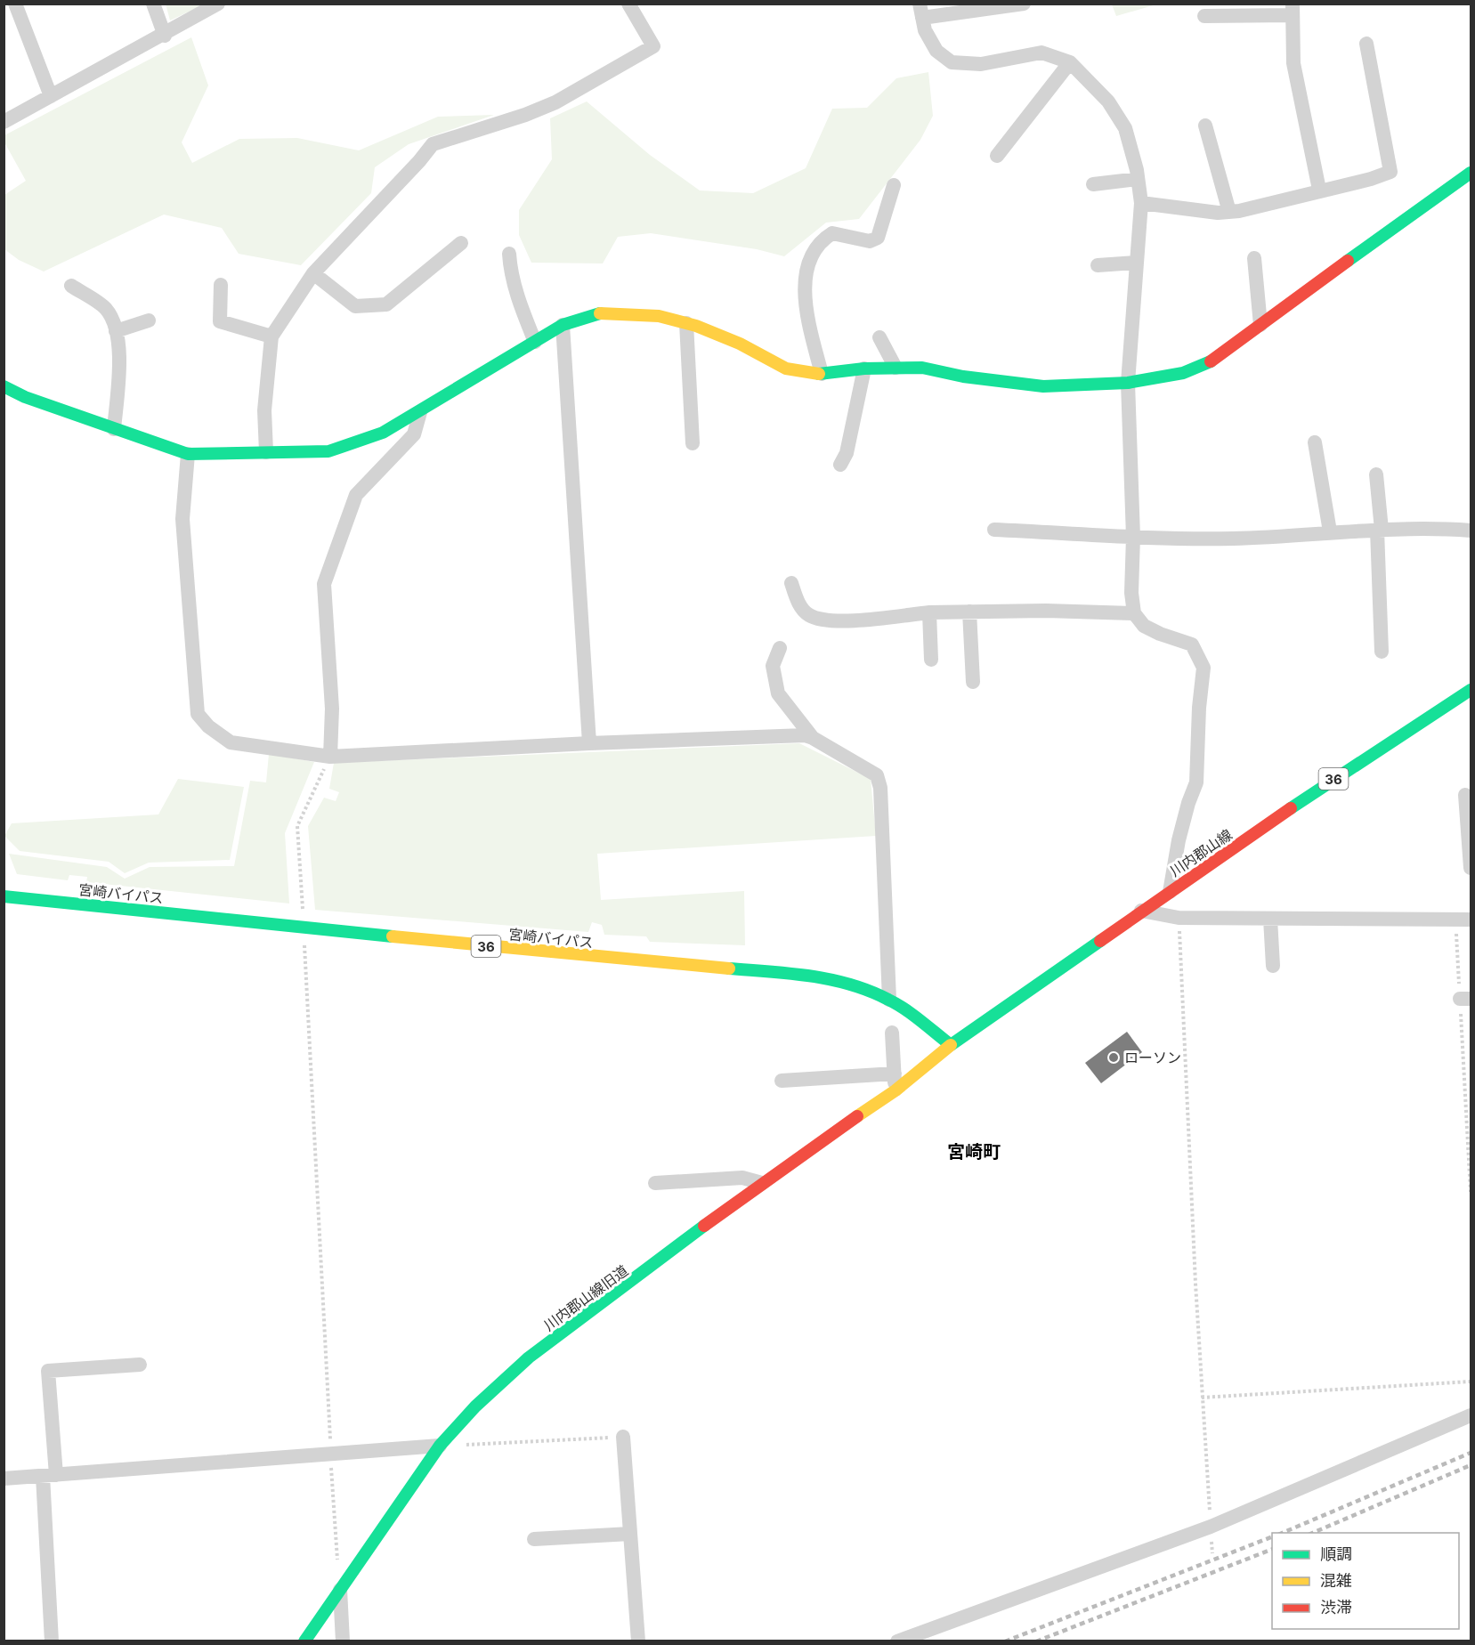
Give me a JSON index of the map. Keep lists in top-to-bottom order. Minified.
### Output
{"streets":{"street":["36","川内郡山線","宮崎バイパス","川内郡山線旧道"]},"crossings":[["川内郡山線","宮崎バイパス"],["川内郡山線","川内郡山線旧道"],["宮崎バイパス","川内郡山線旧道"]],"districts":["宮崎町"],"places":["ローソン"],"legend":["順調","混雑","渋滞"]}
